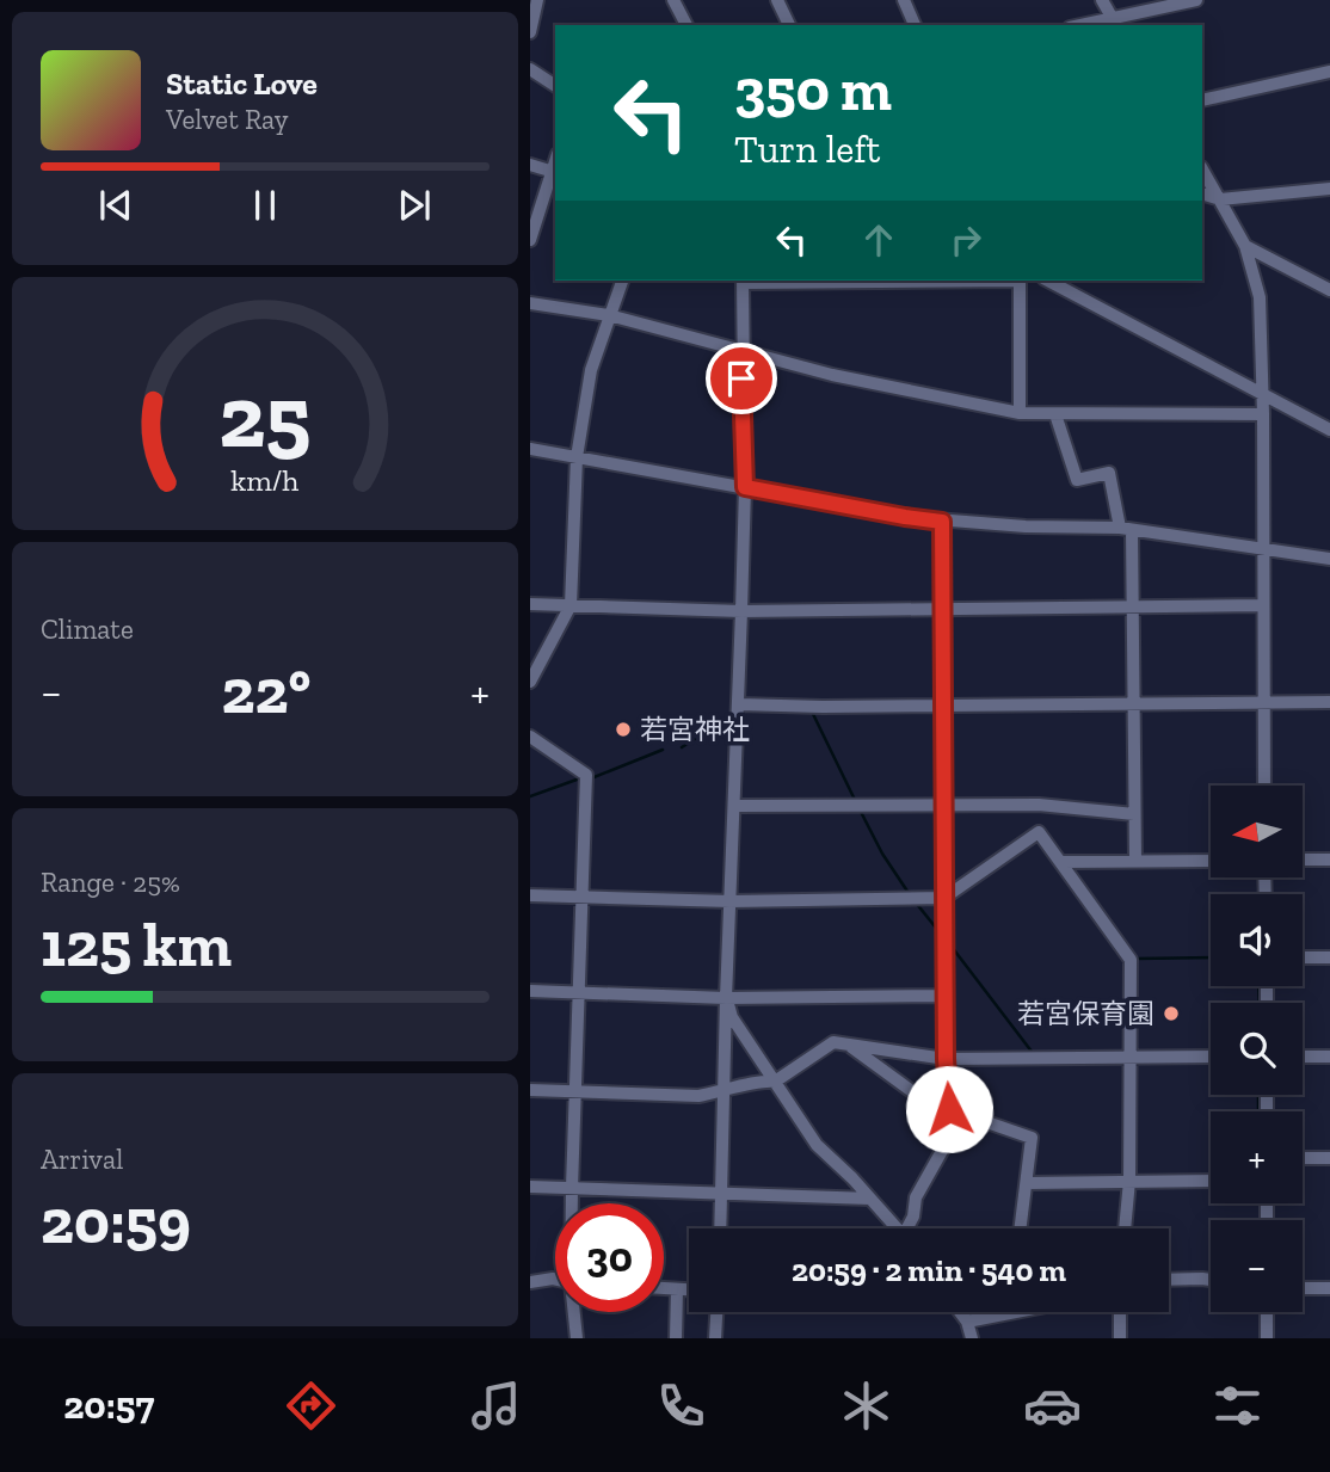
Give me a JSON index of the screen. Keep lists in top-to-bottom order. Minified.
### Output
{"places":["若宮神社","若宮保育園"],"north":"left","page":{"turn":["350 m","Turn left"],"song":["Static Love","Velvet Ray"],"tile":["Climate",["Range · 25%","125 km"],["Arrival","20:59"]],"heat":["−","22°","+"],"map_buttons":["+","−"],"limit":"30","trip":"20:59 · 2 min · 540 m","tabs":"20:57","gauge":["25","km/h"]}}
